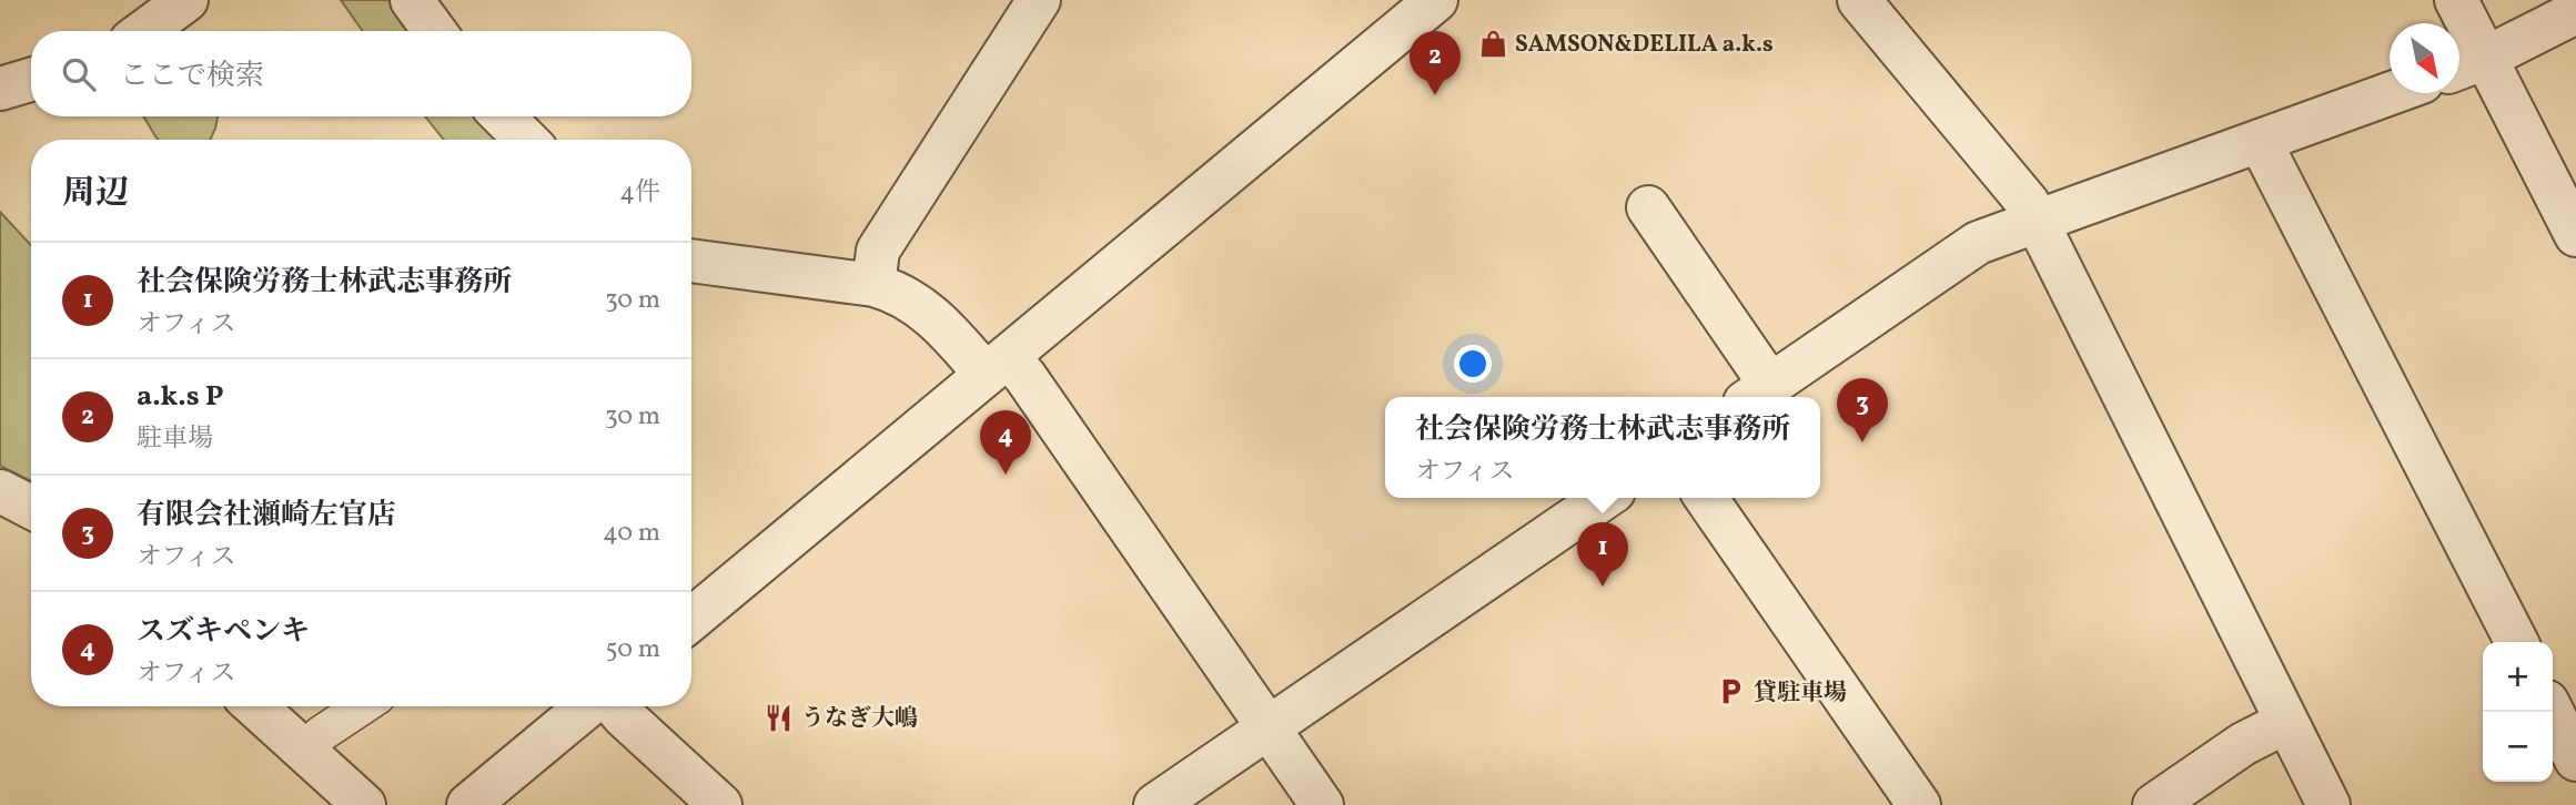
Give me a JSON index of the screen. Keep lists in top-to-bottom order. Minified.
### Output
{"places":{"shop":["SAMSON&DELILA a.k.s"],"parking":["貸駐車場"],"restaurant":["うなぎ大嶋"]},"north":"bottom right","page":{"pins":["2","3","4","1"],"search":"ここで検索","heading":["周辺","4件"],"list":[{"mark":"1","name":"社会保険労務士林武志事務所","note":"オフィス","value":"30 m"},{"mark":"2","name":"a.k.s P","note":"駐車場","value":"30 m"},{"mark":"3","name":"有限会社瀬崎左官店","note":"オフィス","value":"40 m"},{"mark":"4","name":"スズキペンキ","note":"オフィス","value":"50 m"}],"popup":["社会保険労務士林武志事務所","オフィス"],"map_buttons":["+","−"]}}
